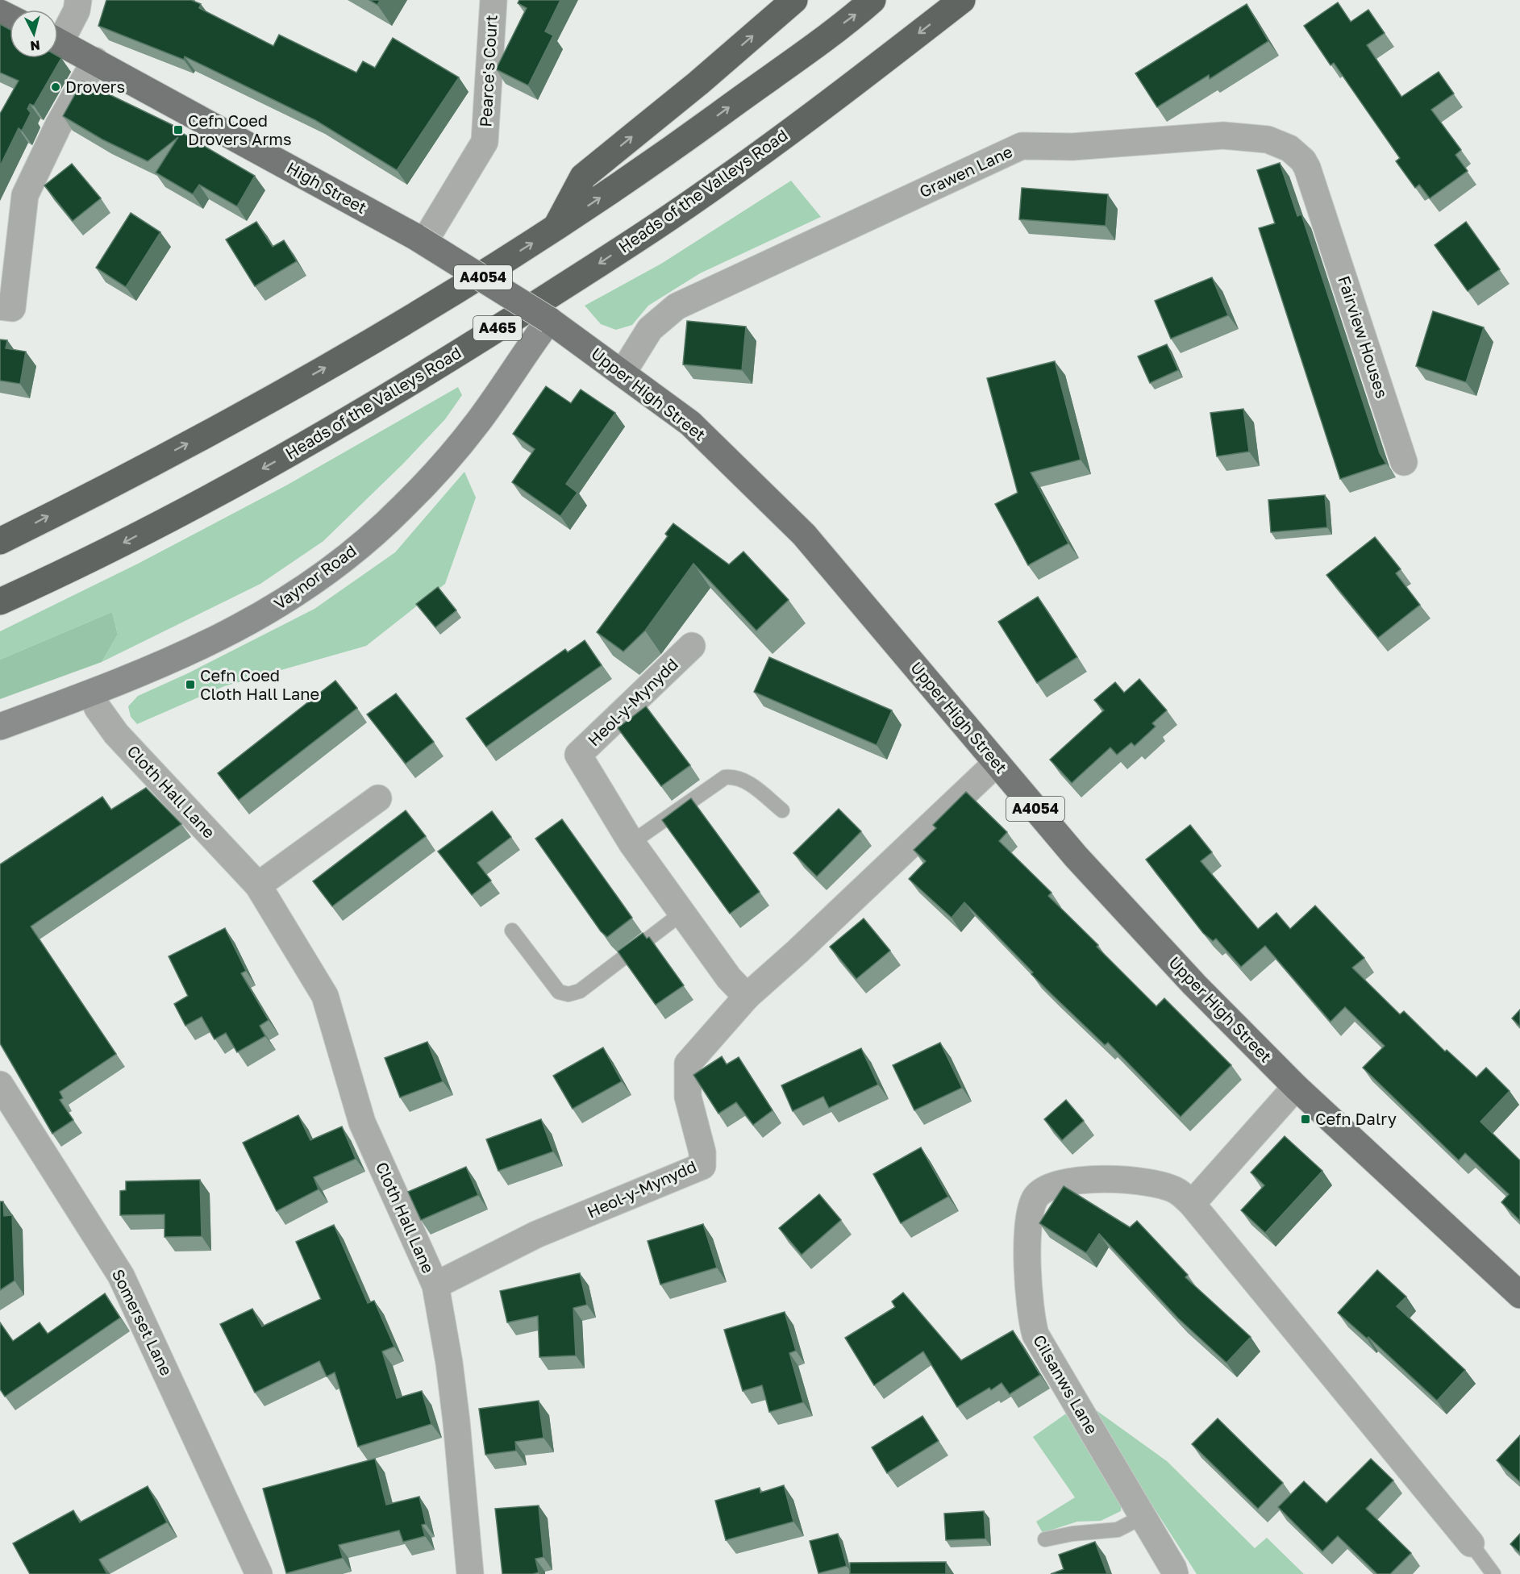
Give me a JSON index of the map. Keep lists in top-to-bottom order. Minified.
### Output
{"streets":{"highway":["Heads of the Valleys Road","A465"],"main road":["High Street","A4054","Upper High Street"],"street":["Pearce's Court","Grawen Lane","Fairview Houses","Vaynor Road","Heol-y-Mynydd","Cloth Hall Lane","Somerset Lane","Cilsanws Lane"]},"crossings":[["Pearce's Court","High Street"],["Grawen Lane","Fairview Houses"],["Grawen Lane","Upper High Street"],["High Street","Upper High Street"],["High Street","Vaynor Road"],["Upper High Street","Vaynor Road"],["Upper High Street","Heol-y-Mynydd"],["Vaynor Road","Cloth Hall Lane"],["Heol-y-Mynydd","Cloth Hall Lane"]],"places":{"other":["Drovers"],"transit":["Cefn Coed Drovers Arms","Cefn Coed Cloth Hall Lane","Cefn Dalry"]},"north":"bottom"}
